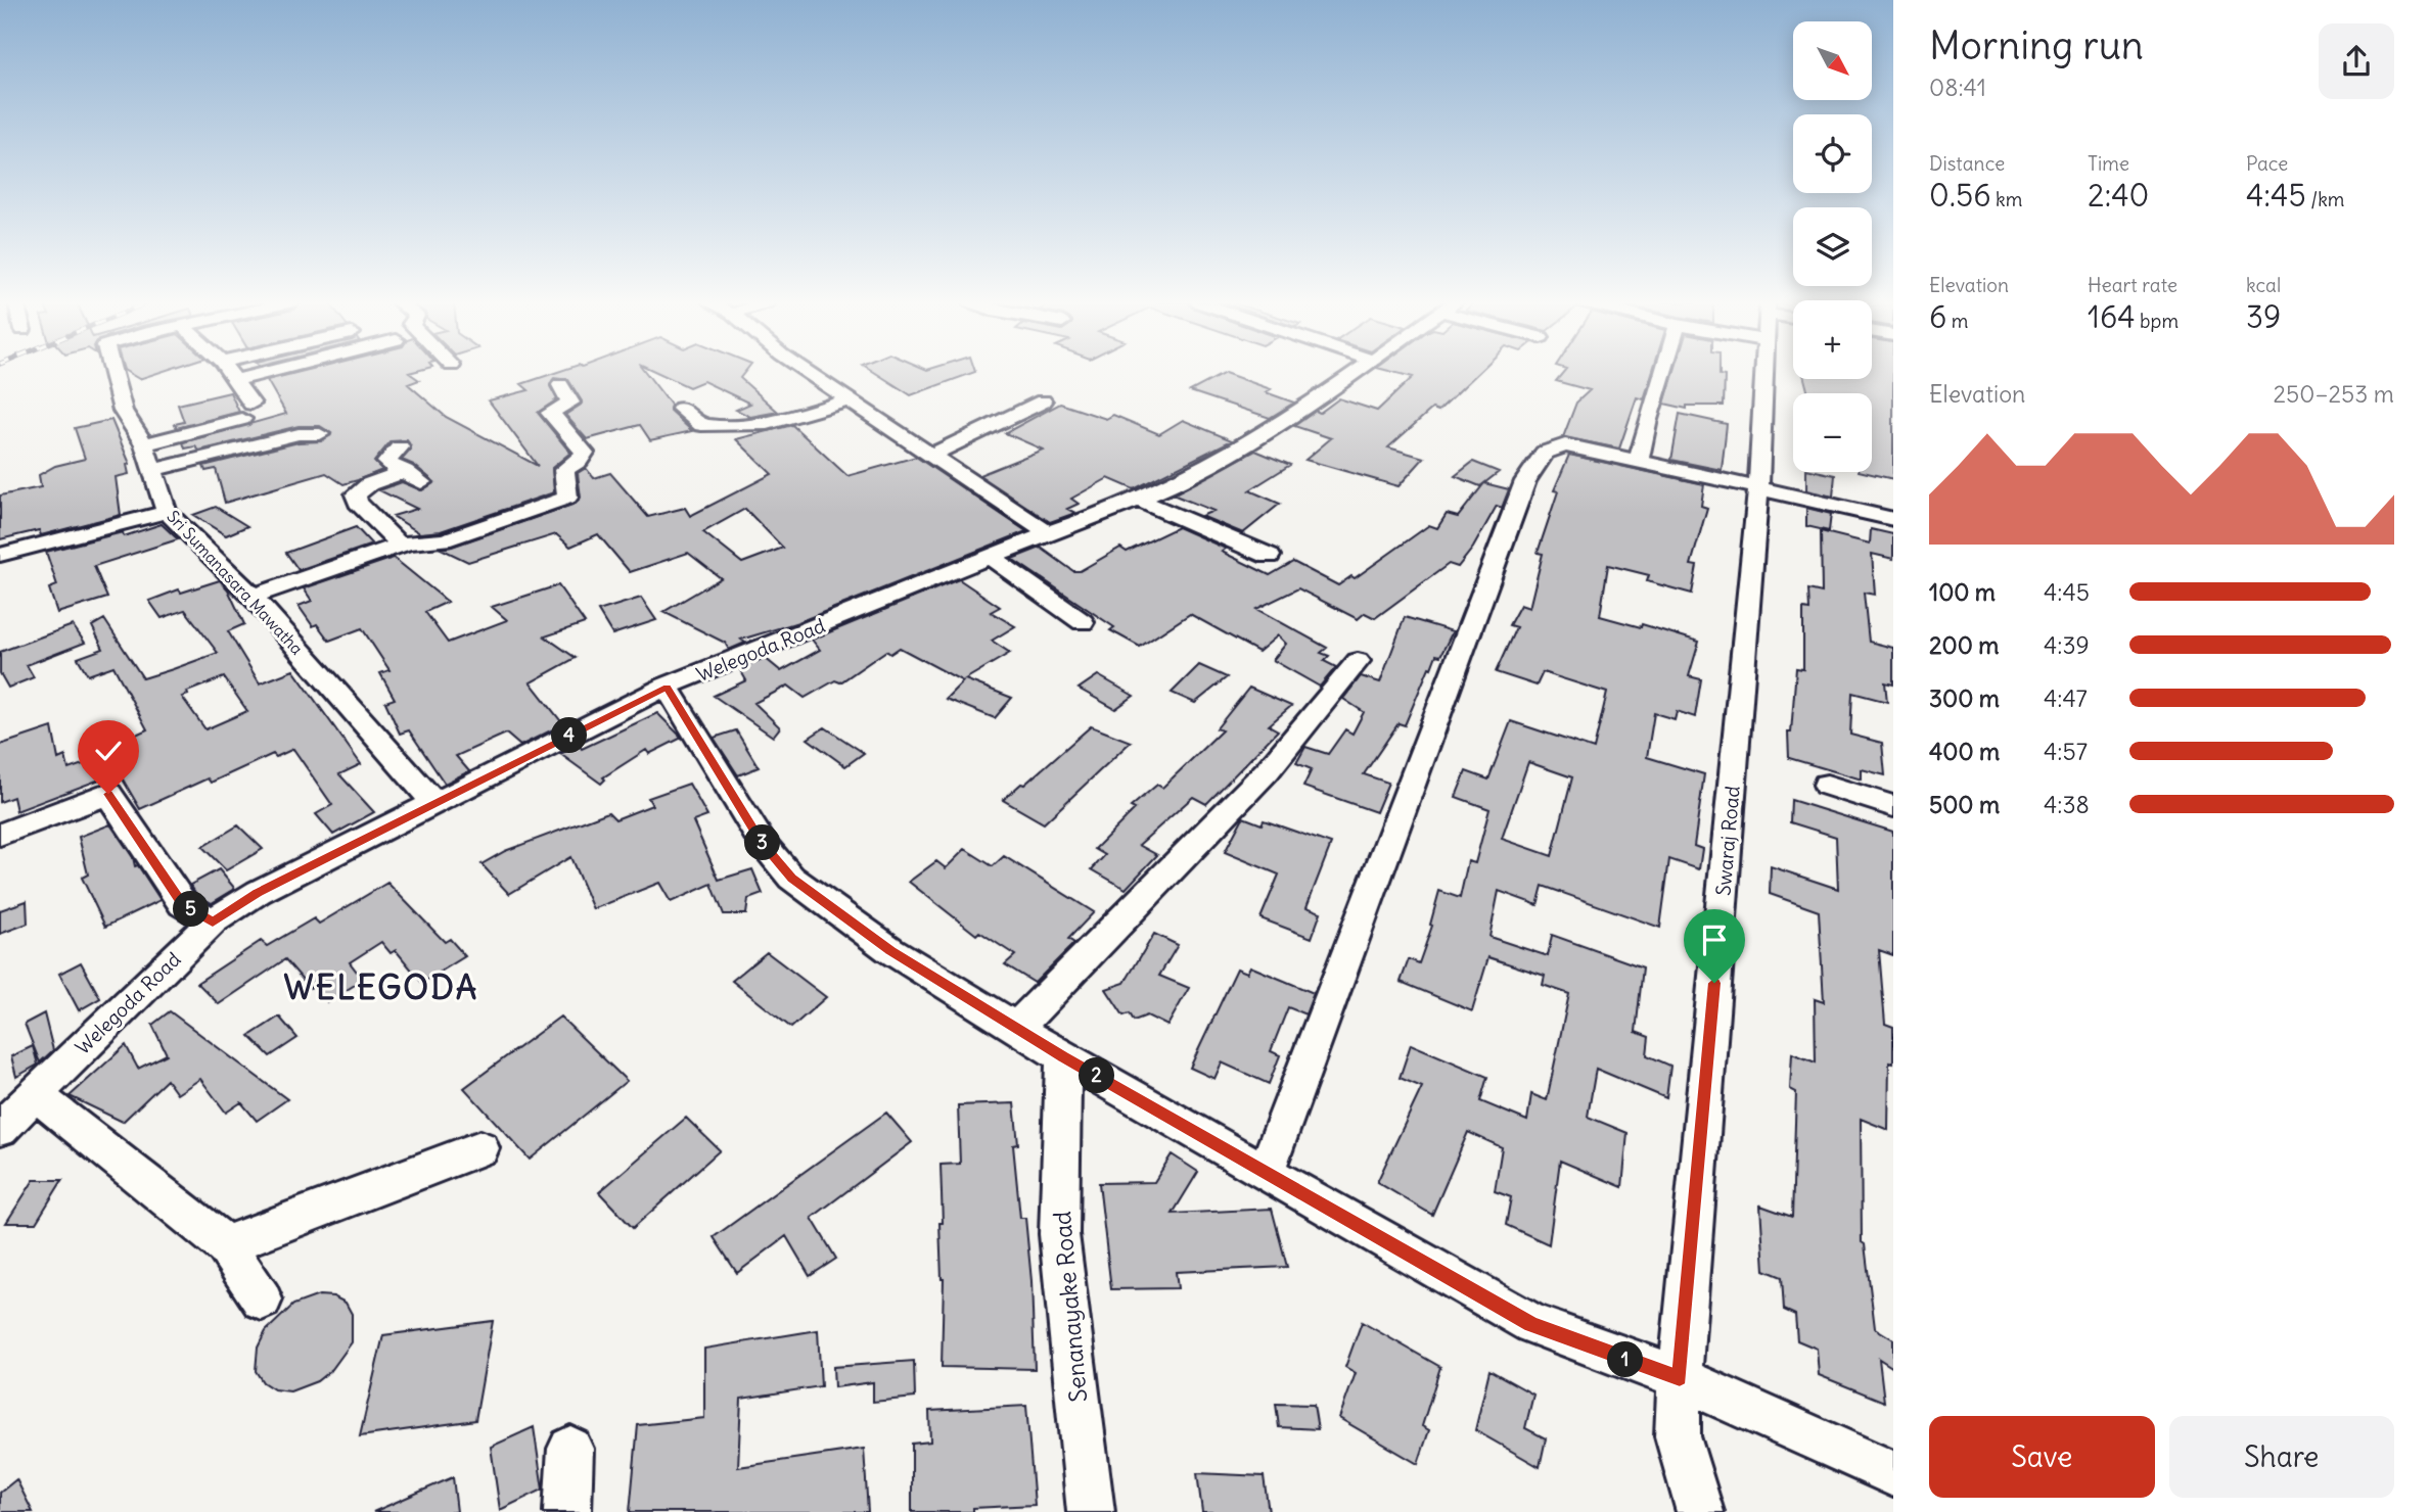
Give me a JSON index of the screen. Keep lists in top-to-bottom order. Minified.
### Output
{"streets":{"street":["Sri Sumanasara Mawatha","Welegoda Road","Swaraj Road","Senanayake Road"]},"crossings":[["Sri Sumanasara Mawatha","Welegoda Road"]],"districts":["WELEGODA"],"north":"bottom right","page":{"heading":["Morning run","08:41"],"map_buttons":["+","−"],"stats":[["Distance","0.56 km"],["Time","2:40"],["Pace","4:45 /km"],["Elevation","6 m"],["Heart rate","164 bpm"],["kcal","39"]],"chart":["Elevation","250–253 m"],"list":[{"name":"100 m","note":"4:45"},{"name":"200 m","note":"4:39"},{"name":"300 m","note":"4:47"},{"name":"400 m","note":"4:57"},{"name":"500 m","note":"4:38"}],"pins":["4","3","5","2","1"],"buttons":["Save","Share"]}}
